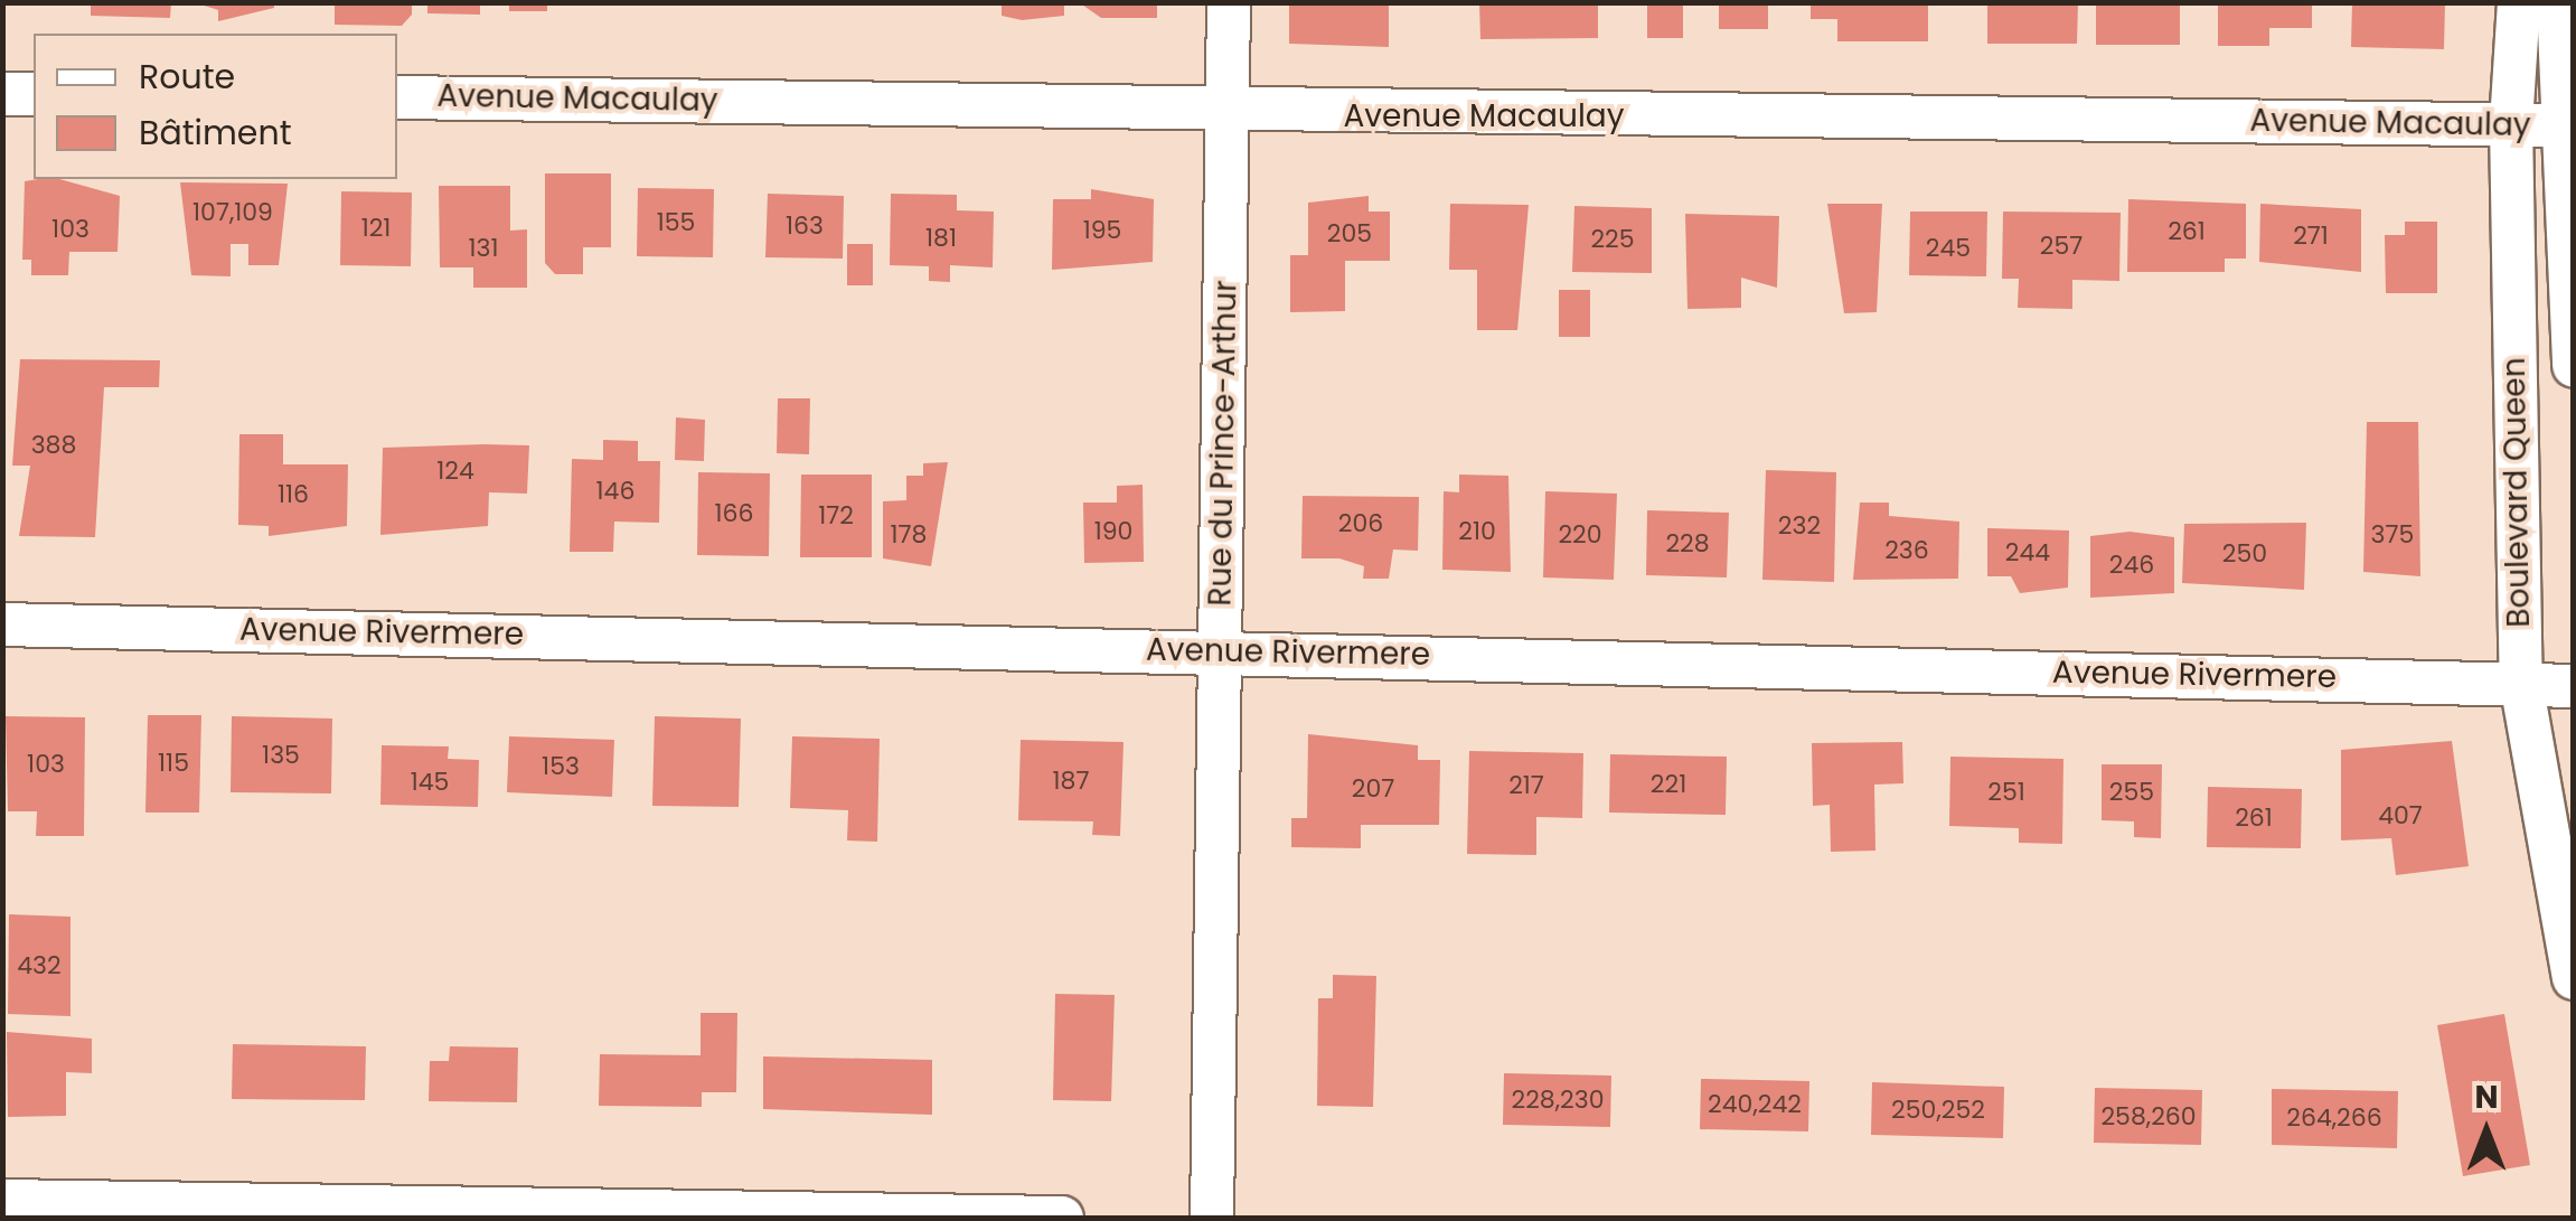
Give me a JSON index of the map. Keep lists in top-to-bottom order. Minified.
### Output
{"streets":{"street":["Avenue Macaulay","Rue du Prince-Arthur","Boulevard Queen","Avenue Rivermere"]},"crossings":[["Avenue Macaulay","Rue du Prince-Arthur"],["Avenue Macaulay","Boulevard Queen"],["Rue du Prince-Arthur","Avenue Rivermere"],["Boulevard Queen","Avenue Rivermere"]],"house_numbers":["107,109","155","163","121","103","195","261","205","271","181","225","257","131","245","388","124","146","116","166","172","206","232","190","210","178","220","375","228","236","244","250","246","135","115","103","153","187","145","221","217","207","251","255","407","261","432","228,230","240,242","250,252","258,260","264,266"],"legend":["Route","Bâtiment"],"north":"top"}
